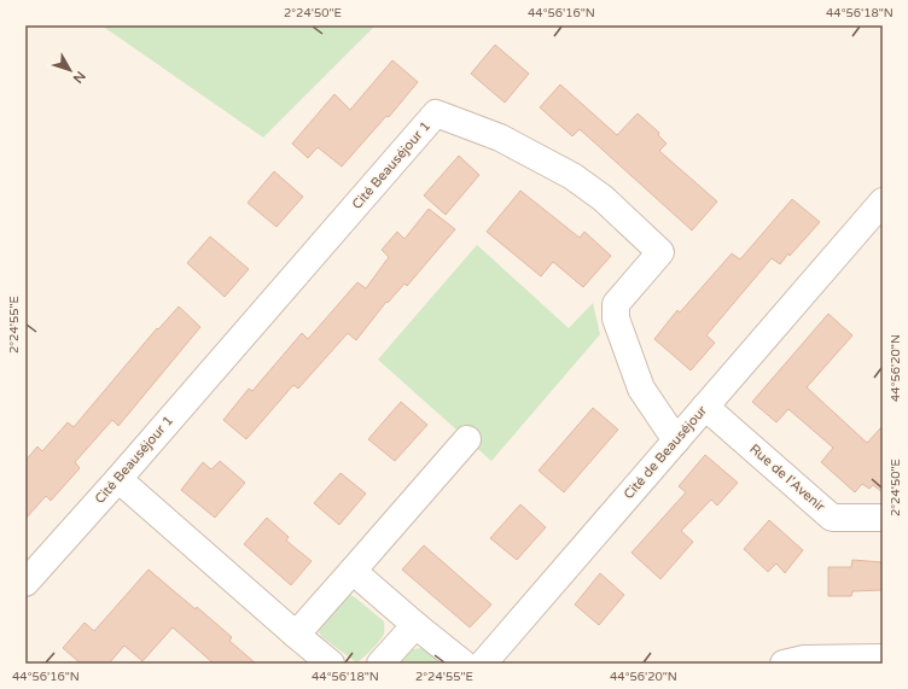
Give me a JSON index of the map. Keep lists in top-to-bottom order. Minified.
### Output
{"streets":{"street":["Cité Beauséjour 1","Cité de Beauséjour","Rue de l'Avenir"]},"crossings":[["Cité Beauséjour 1","Cité de Beauséjour"],["Cité de Beauséjour","Rue de l'Avenir"]],"north":"bottom right","coordinates":["2°24'50\"E","44°56'16\"N","44°56'18\"N","2°24'55\"E","44°56'20\"N"]}
